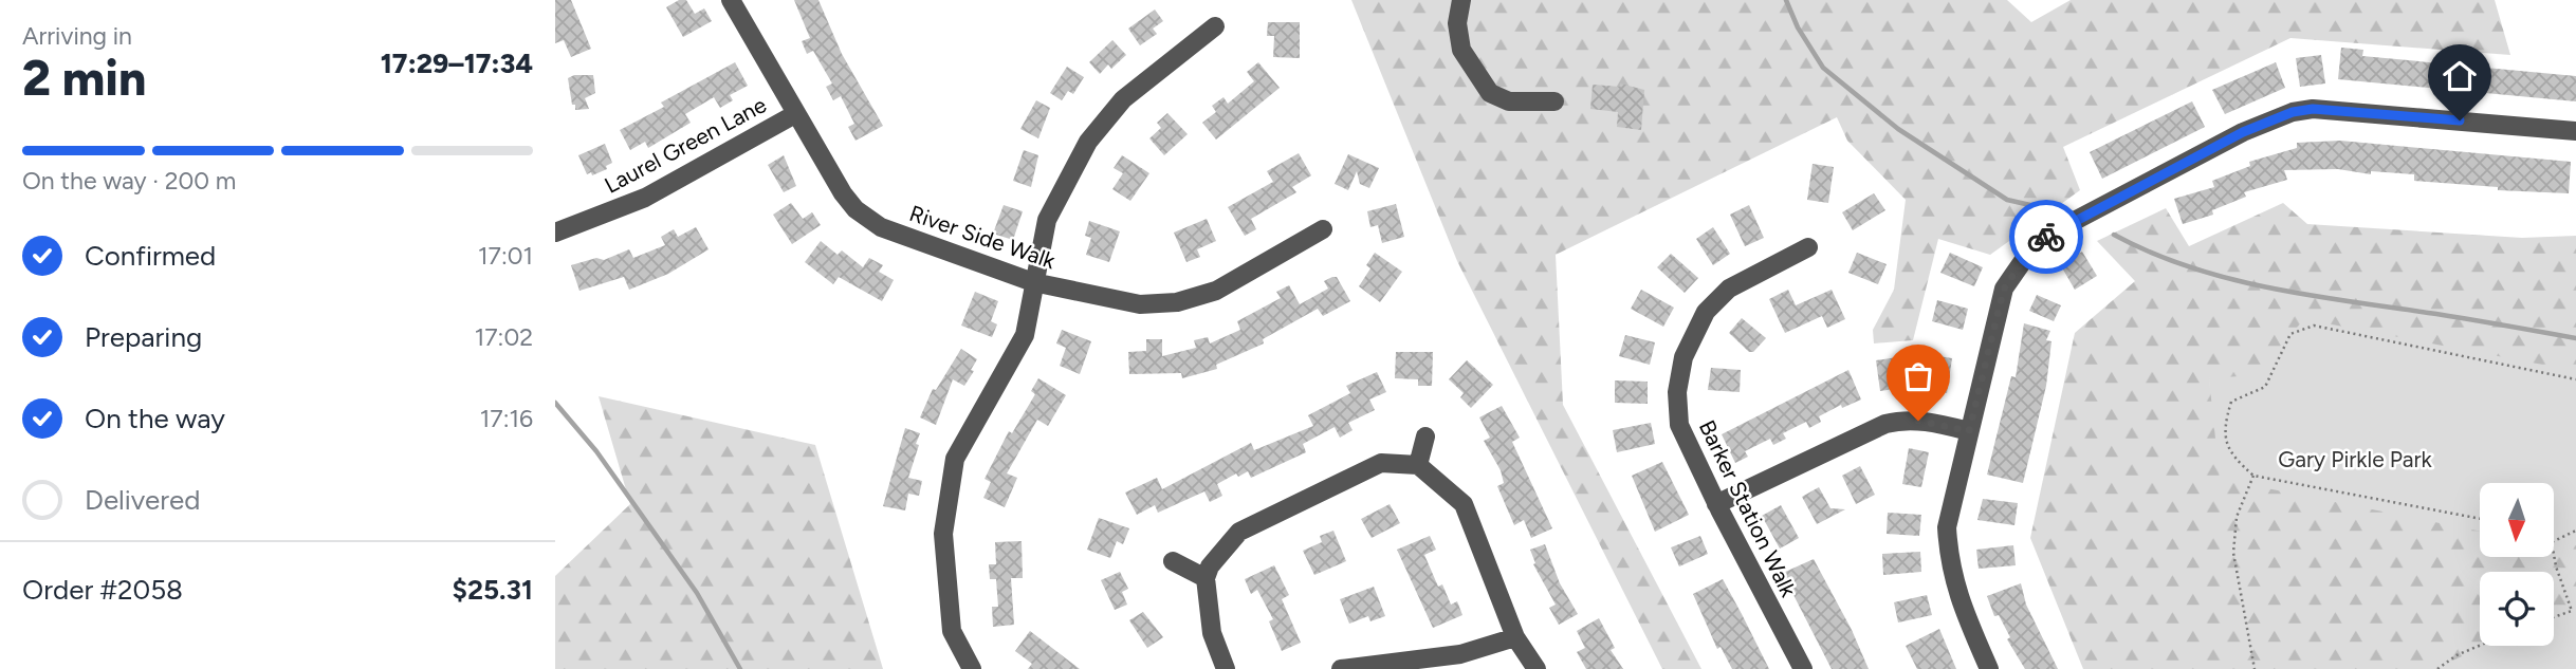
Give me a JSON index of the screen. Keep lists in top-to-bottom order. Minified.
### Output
{"streets":{"street":["Laurel Green Lane","River Side Walk","Barker Station Walk"]},"crossings":[["Laurel Green Lane","River Side Walk"]],"parks":["Gary Pirkle Park"],"north":"bottom","page":{"heading":["2 min","Arriving in","17:29–17:34"],"panel":["Order #2058","$25.31"],"bar":"On the way · 200 m","list":[["Confirmed","17:01"],["Preparing","17:02"],["On the way","17:16"],"Delivered"]}}
